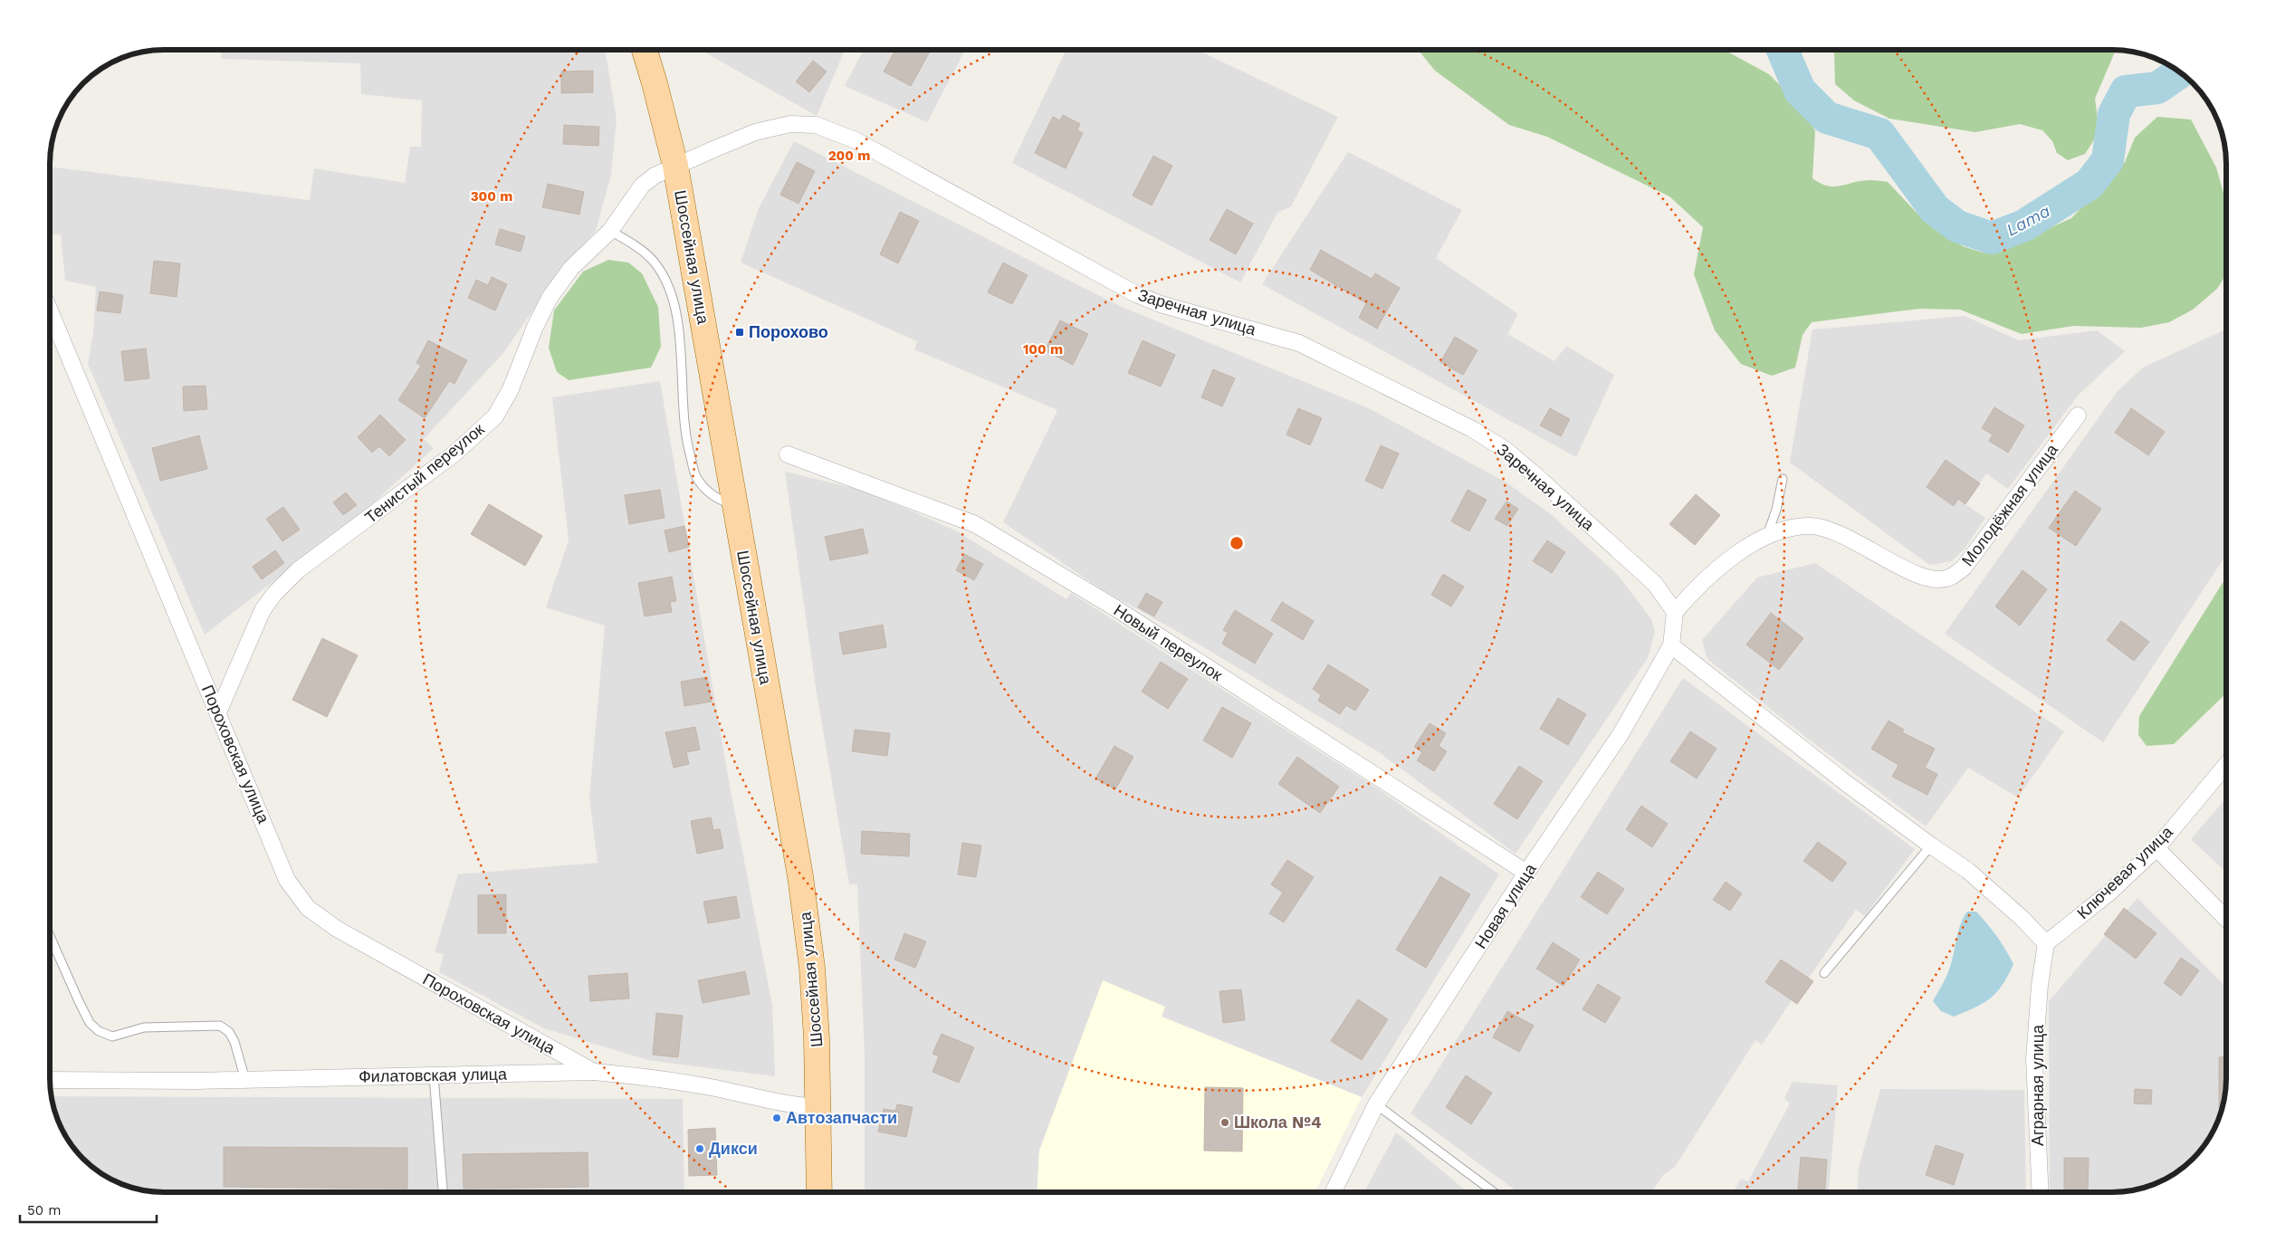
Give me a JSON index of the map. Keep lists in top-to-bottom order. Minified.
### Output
{"streets":{"main road":["Шоссейная улица"],"street":["Заречная улица","Тенистый переулок","Молодёжная улица","Новый переулок","Пороховская улица","Ключевая улица","Новая улица","Филатовская улица","Аграрная улица"]},"crossings":[["Шоссейная улица","Заречная улица"],["Шоссейная улица","Тенистый переулок"],["Шоссейная улица","Филатовская улица"],["Заречная улица","Тенистый переулок"],["Заречная улица","Молодёжная улица"],["Заречная улица","Новая улица"],["Тенистый переулок","Пороховская улица"],["Молодёжная улица","Новая улица"],["Новый переулок","Новая улица"],["Пороховская улица","Филатовская улица"],["Ключевая улица","Аграрная улица"]],"water":["Lama"],"places":{"transit":["Порохово"],"other":["Автозапчасти","Школа №4","Дикси"]},"scale_bar":"50 m","rings":["200 m","300 m","100 m"]}
